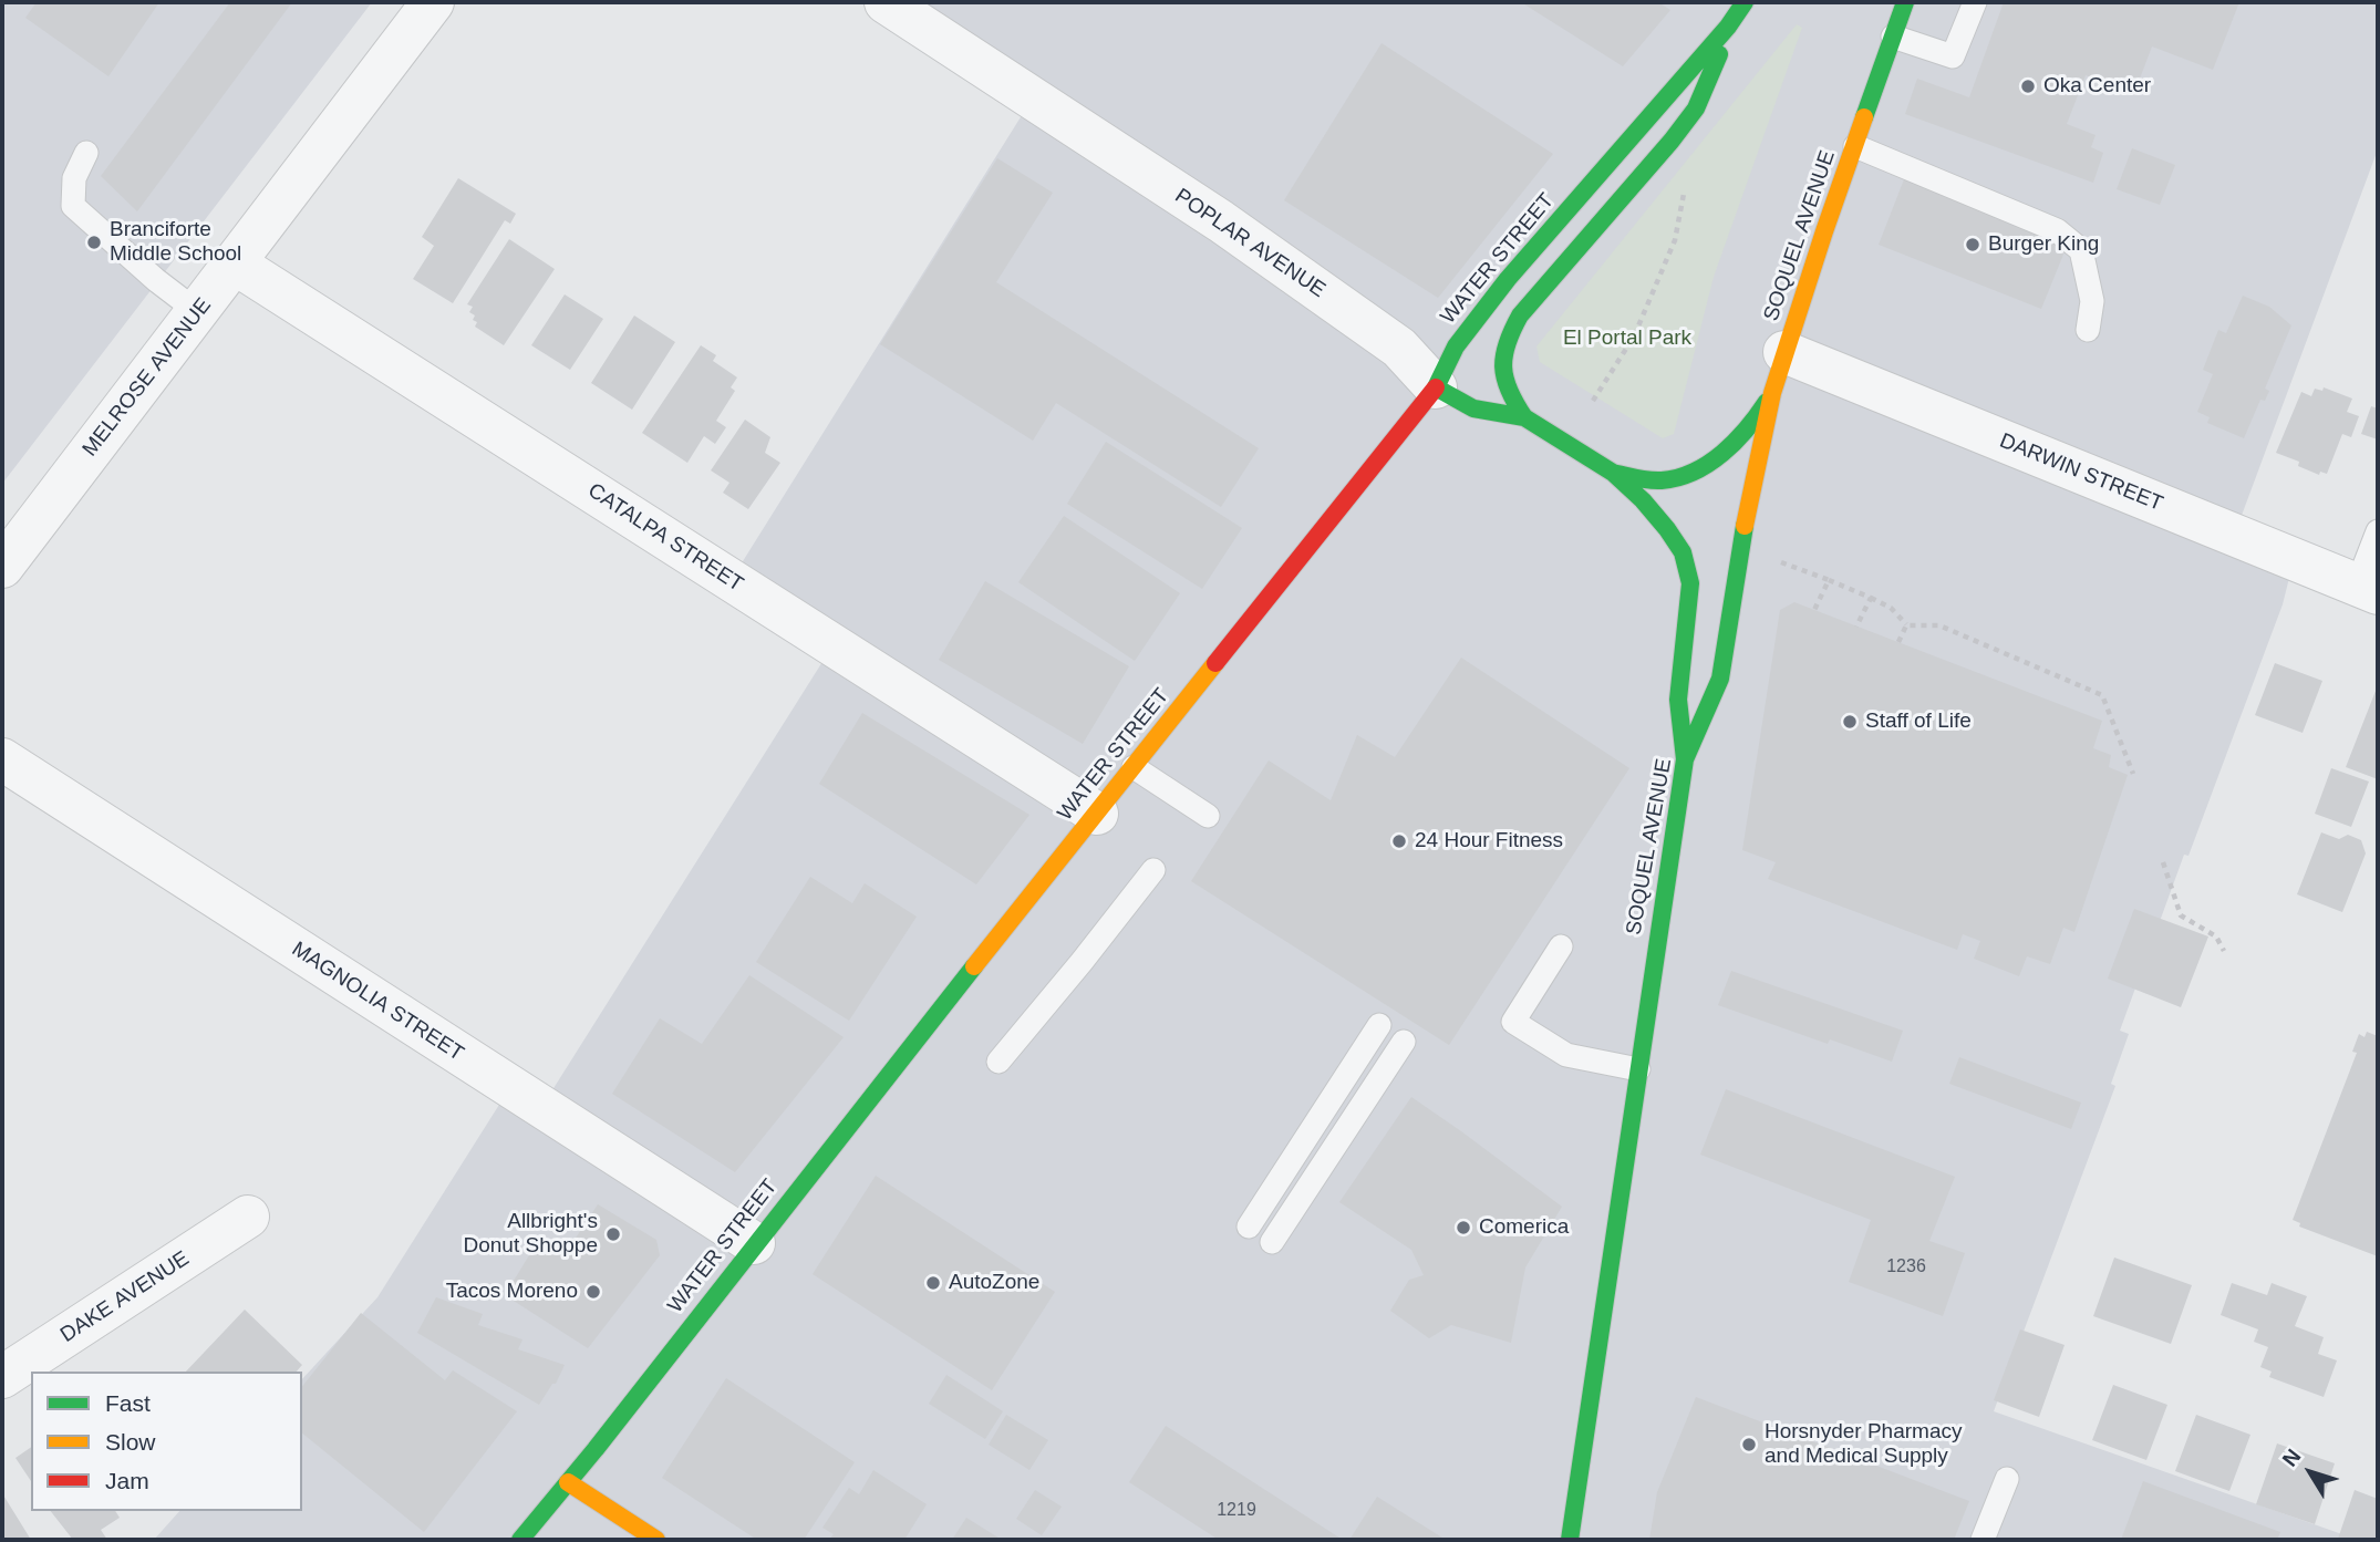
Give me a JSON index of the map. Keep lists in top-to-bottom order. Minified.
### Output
{"streets":{"main road":["SOQUEL AVENUE","POPLAR AVENUE","WATER STREET"],"street":["MELROSE AVENUE","DARWIN STREET","CATALPA STREET","MAGNOLIA STREET","DAKE AVENUE"]},"crossings":[["SOQUEL AVENUE","DARWIN STREET"],["POPLAR AVENUE","WATER STREET"],["WATER STREET","CATALPA STREET"],["WATER STREET","MAGNOLIA STREET"],["MELROSE AVENUE","CATALPA STREET"]],"parks":["El Portal Park"],"places":["Oka Center","Branciforte Middle School","Burger King","Staff of Life","24 Hour Fitness","Comerica","Allbright's Donut Shoppe","AutoZone","Tacos Moreno","Horsnyder Pharmacy and Medical Supply"],"house_numbers":["1236","1219"],"legend":["Fast","Slow","Jam"],"north":"top left"}
